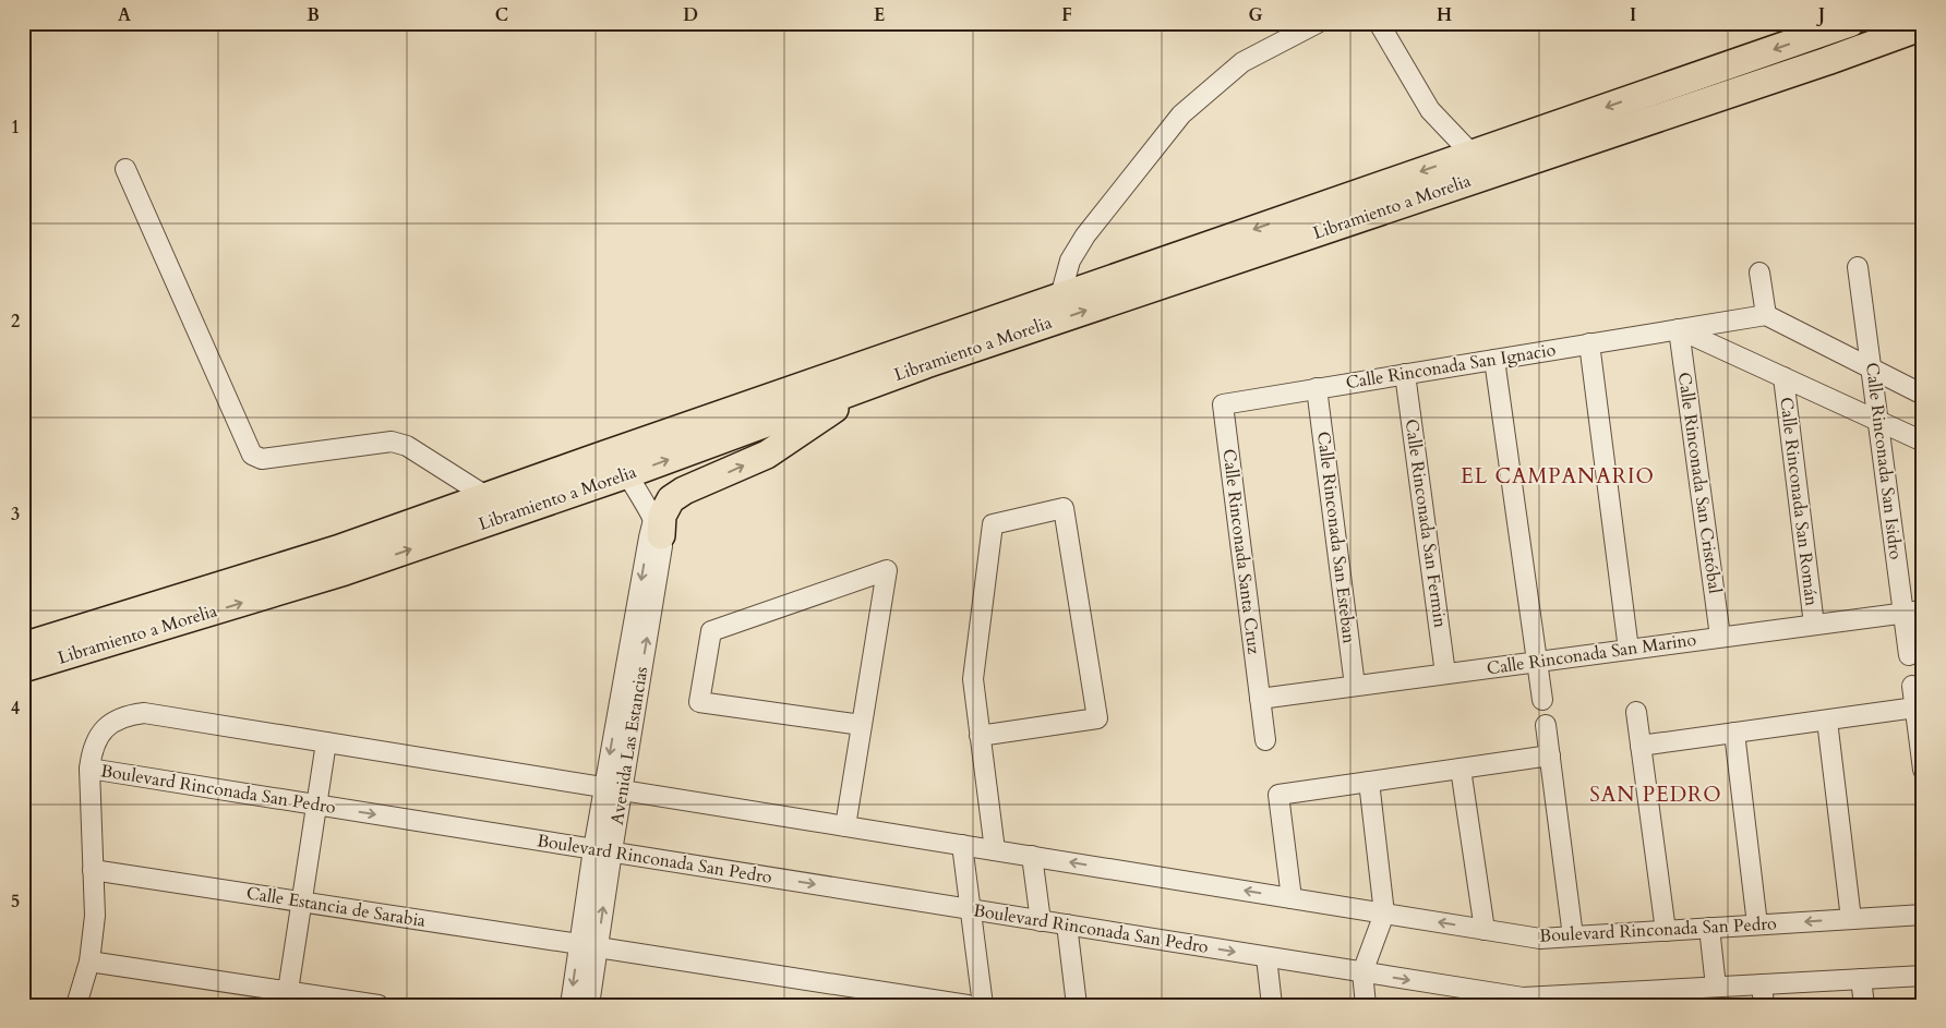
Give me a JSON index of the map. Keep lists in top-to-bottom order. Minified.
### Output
{"streets":{"highway":["Libramiento a Morelia"],"street":["Calle Rinconada San Ignacio","Calle Rinconada San Isidro","Calle Rinconada San Cristóbal","Calle Rinconada San Román","Calle Rinconada San Fermin","Calle Rinconada San Esteban","Calle Rinconada Santa Cruz","Calle Rinconada San Marino","Avenida Las Estancias","Boulevard Rinconada San Pedro","Calle Estancia de Sarabia"]},"crossings":[["Calle Rinconada San Ignacio","Calle Rinconada San Cristóbal"],["Calle Rinconada San Ignacio","Calle Rinconada San Fermin"],["Calle Rinconada San Ignacio","Calle Rinconada San Esteban"],["Calle Rinconada San Ignacio","Calle Rinconada Santa Cruz"],["Calle Rinconada San Isidro","Calle Rinconada San Marino"],["Calle Rinconada San Cristóbal","Calle Rinconada San Marino"],["Calle Rinconada San Román","Calle Rinconada San Marino"],["Calle Rinconada San Fermin","Calle Rinconada San Marino"],["Calle Rinconada San Esteban","Calle Rinconada San Marino"],["Calle Rinconada Santa Cruz","Calle Rinconada San Marino"],["Avenida Las Estancias","Boulevard Rinconada San Pedro"],["Avenida Las Estancias","Calle Estancia de Sarabia"]],"districts":["EL CAMPANARIO","SAN PEDRO"],"grid":{"columns":["A","B","C","D","E","F","G","H","I","J"],"rows":["1","2","3","4","5"]}}
